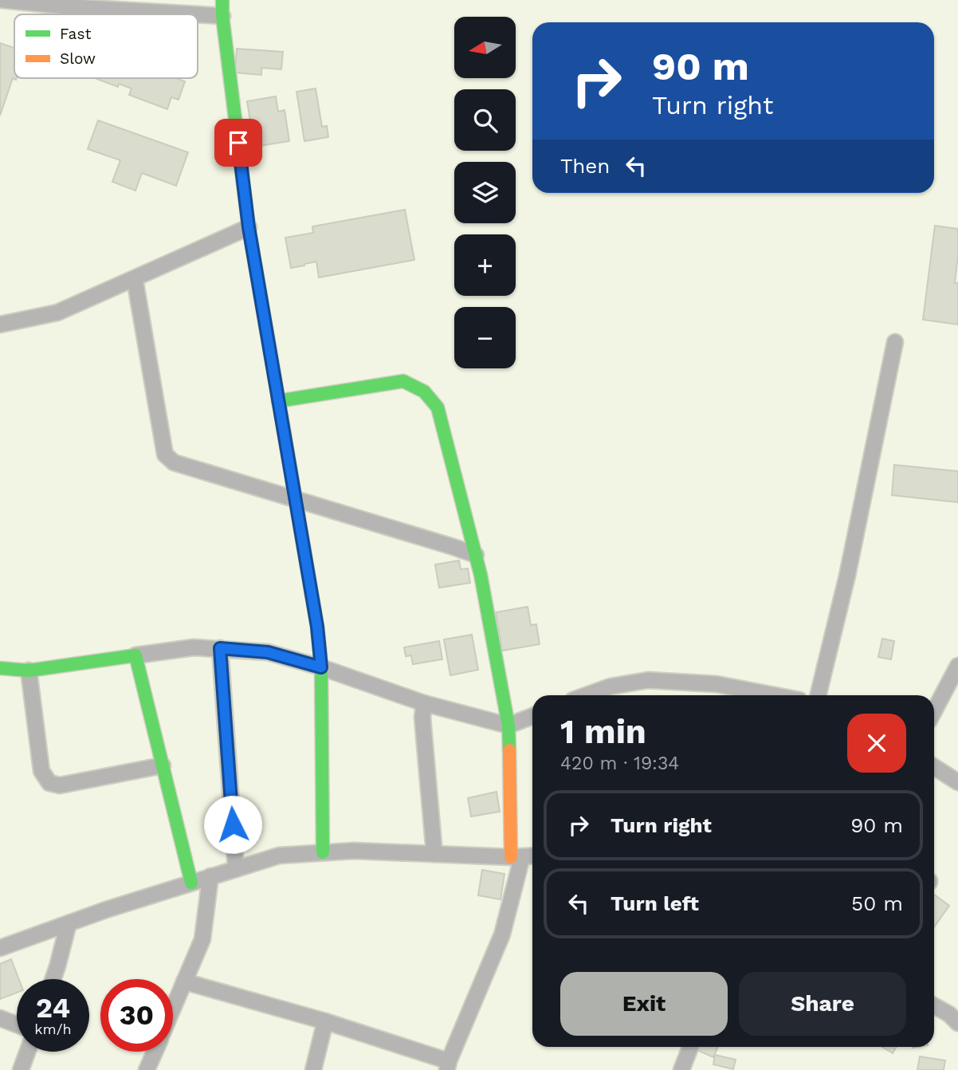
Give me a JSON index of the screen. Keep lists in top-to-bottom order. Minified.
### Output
{"legend":["Fast","Slow"],"north":"left","page":{"map_buttons":["+","−"],"turn":["90 m","Turn right"],"then":"Then","heading":["1 min","420 m · 19:34"],"list":[{"name":"Turn right","value":"90 m"},{"name":"Turn left","value":"50 m"}],"buttons":["Exit","Share"],"speed":"24 km/h","limit":"30"}}
